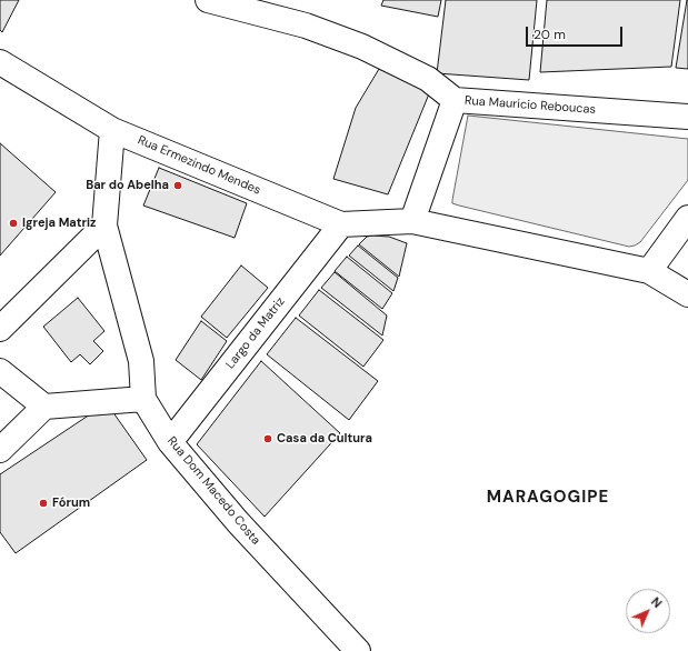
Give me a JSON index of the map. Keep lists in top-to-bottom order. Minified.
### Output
{"streets":{"street":["Rua Mauricio Reboucas","Rua Ermezindo Mendes","Largo da Matriz","Rua Dom Macedo Costa"]},"crossings":[["Rua Ermezindo Mendes","Largo da Matriz"],["Largo da Matriz","Rua Dom Macedo Costa"]],"districts":["MARAGOGIPE"],"places":["Bar do Abelha","Igreja Matriz","Casa da Cultura","Fórum"],"scale_bar":"20 m","north":"top right"}
